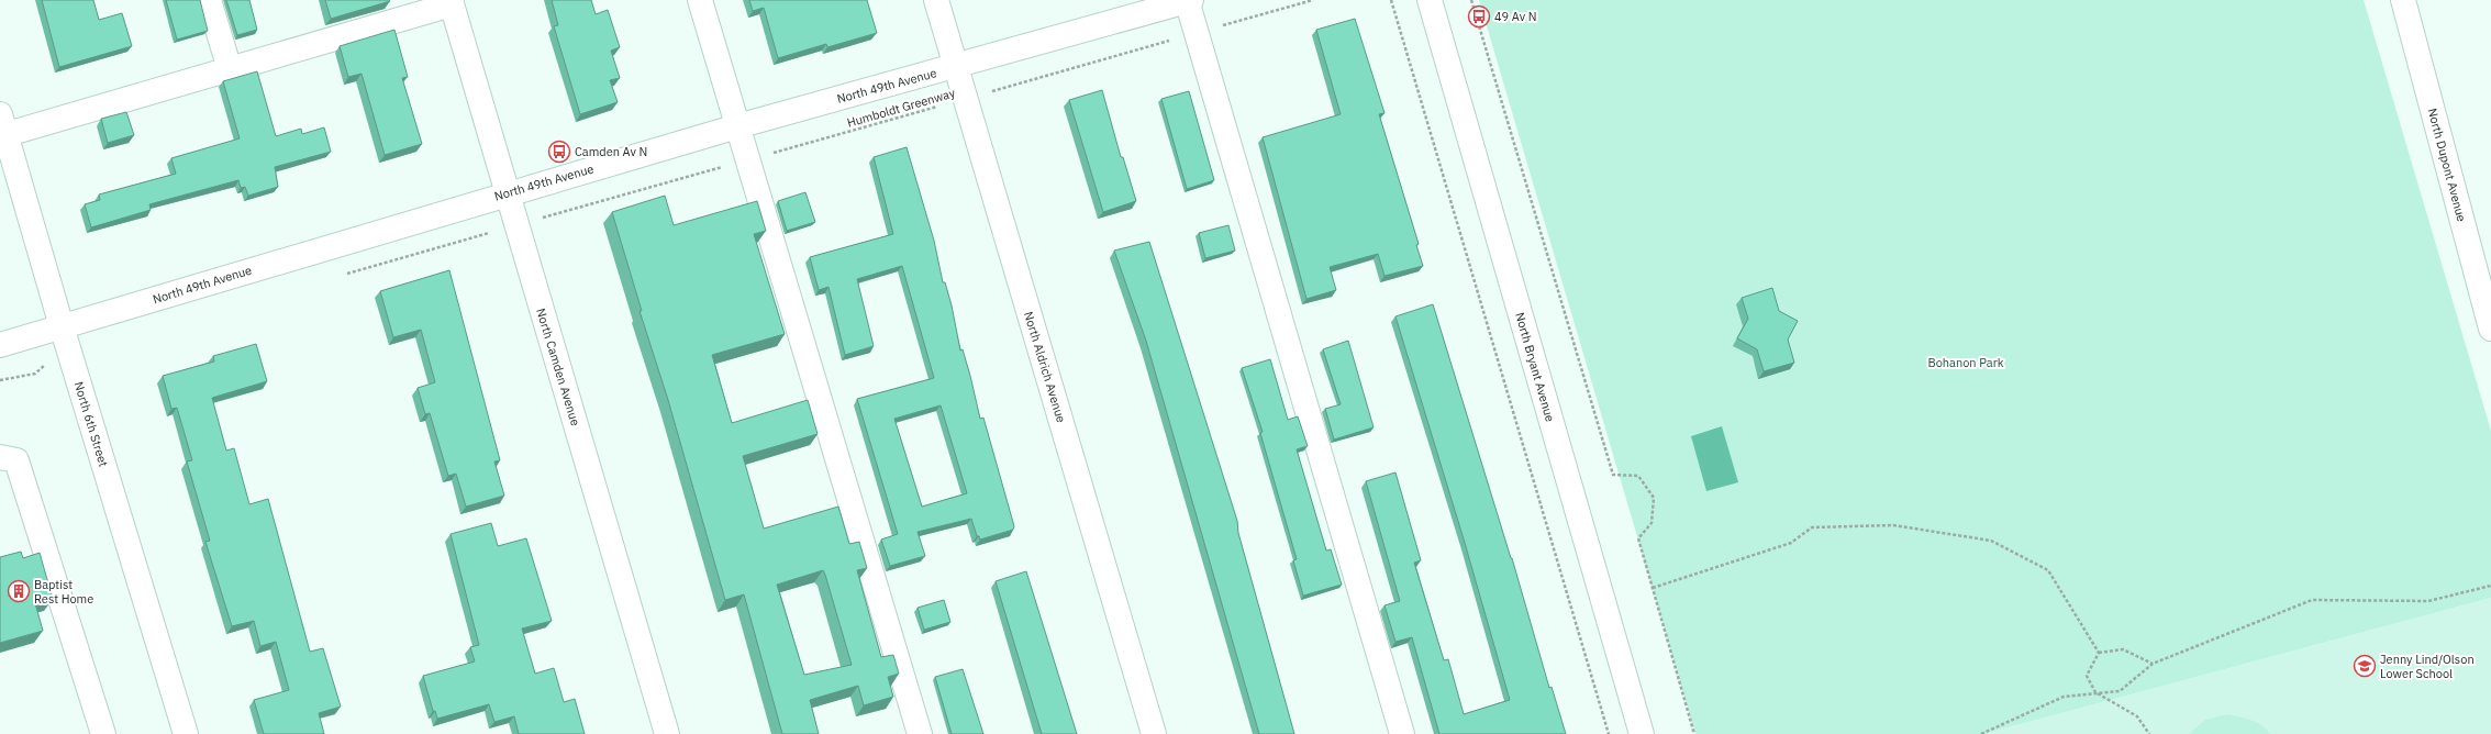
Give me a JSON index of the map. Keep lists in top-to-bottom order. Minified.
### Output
{"streets":{"street":["North 49th Avenue","North Dupont Avenue","North Camden Avenue","North Aldrich Avenue","North Bryant Avenue","North 6th Street"],"path":["Humboldt Greenway"]},"crossings":[["North 49th Avenue","North Camden Avenue"],["North 49th Avenue","North Aldrich Avenue"],["North 49th Avenue","North 6th Street"],["Humboldt Greenway","North Aldrich Avenue"]],"parks":["Bohanon Park"],"places":{"bus stop":["49 Av N","Camden Av N"],"building":["Baptist Rest Home"],"school or university":["Jenny Lind/Olson Lower School"]}}
